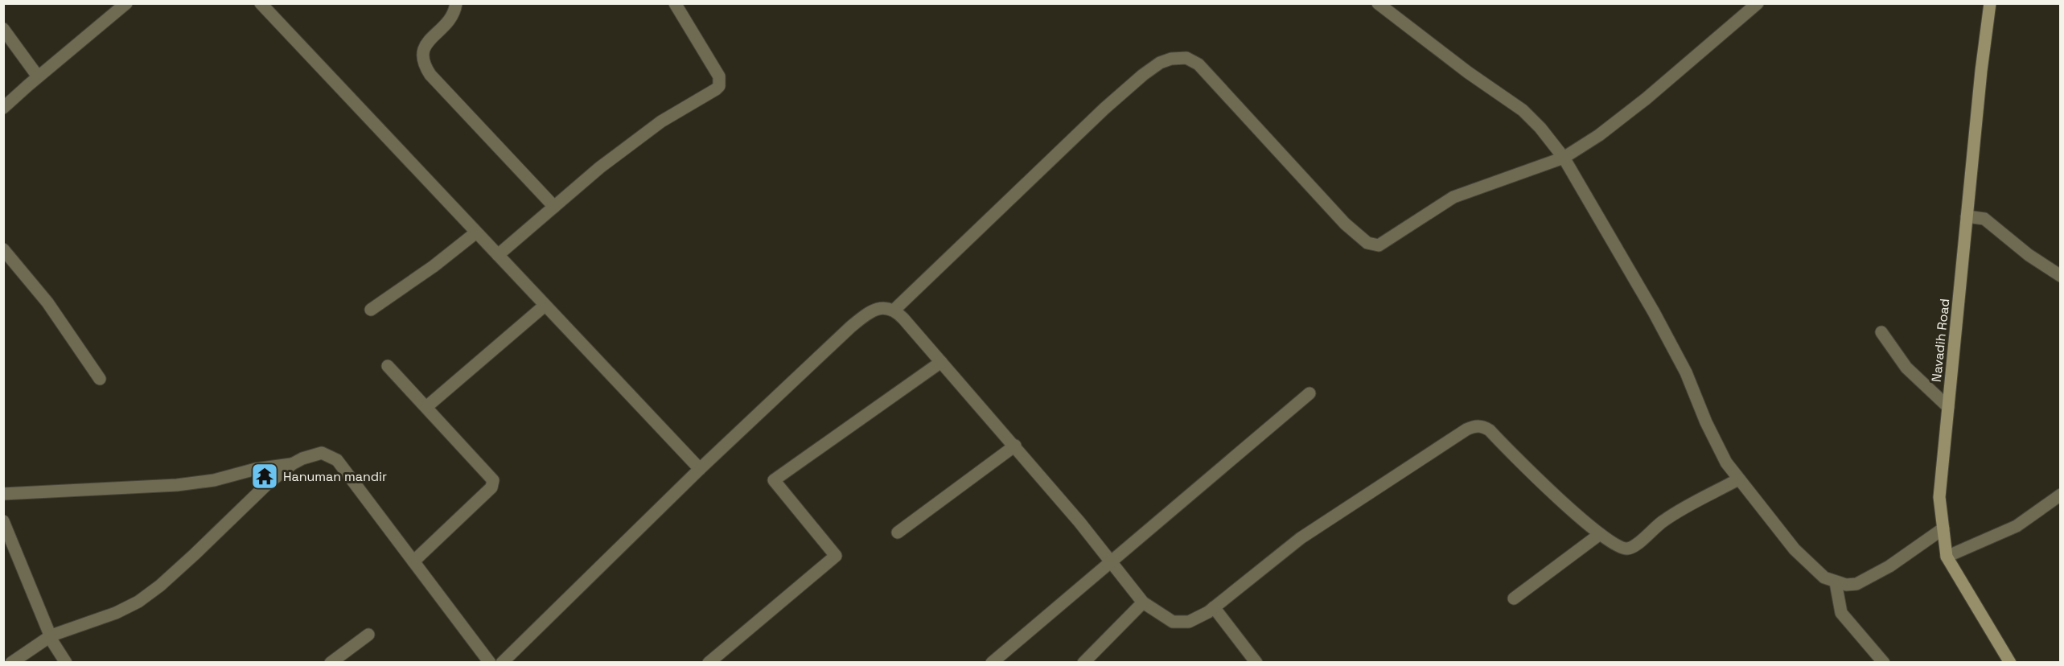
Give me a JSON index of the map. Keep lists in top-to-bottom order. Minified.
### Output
{"streets":{"main road":["Navadih Road"]},"places":{"temple":["Hanuman mandir"]}}
